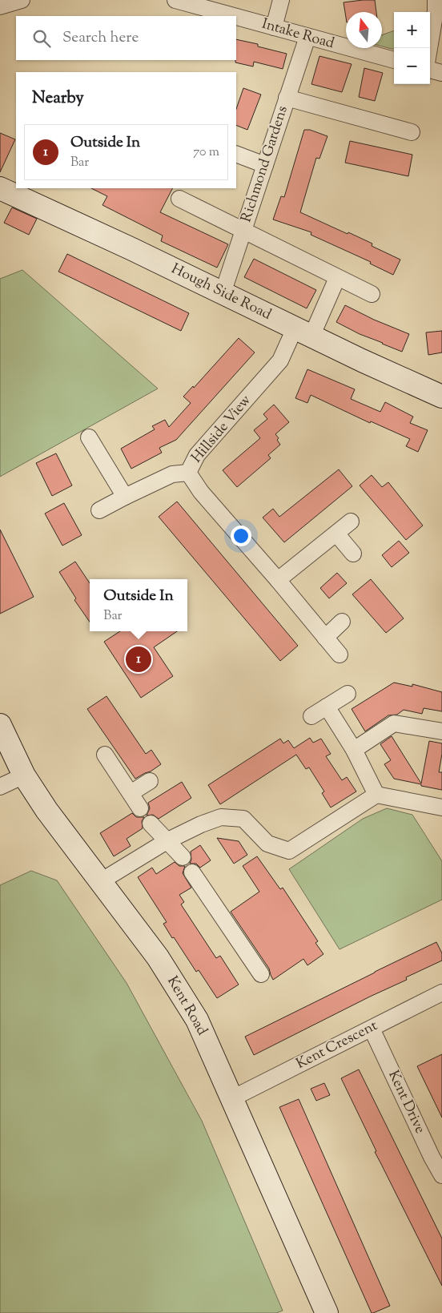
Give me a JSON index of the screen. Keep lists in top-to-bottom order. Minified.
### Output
{"streets":{"street":["Intake Road","Richmond Gardens","Hough Side Road","Hillside View","Kent Road","Kent Crescent","Kent Drive"]},"crossings":[["Intake Road","Richmond Gardens"],["Richmond Gardens","Hough Side Road"],["Hough Side Road","Hillside View"],["Kent Road","Kent Crescent"],["Kent Crescent","Kent Drive"]],"north":"top","page":{"map_buttons":["+","−"],"search":"Search here","heading":"Nearby","list":[{"mark":"1","name":"Outside In","note":"Bar","value":"70 m"}],"popup":["Outside In","Bar"],"pins":"1"}}
